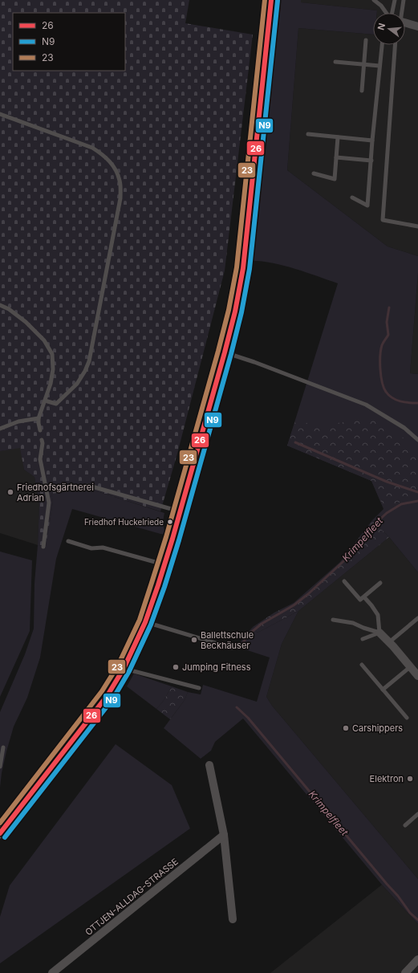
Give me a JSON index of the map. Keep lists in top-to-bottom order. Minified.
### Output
{"streets":{"street":["OTTJEN-ALLDAG-STRASSE"]},"water":["Krimpelfleet"],"places":["Friedhofsgärtnerei Adrian","Friedhof Huckelriede","Ballettschule Beckhäuser","Jumping Fitness","Carshippers","Elektron"],"lines":["transit line 26","transit line 23","transit line N9"],"legend":["26","N9","23"],"north":"left"}
